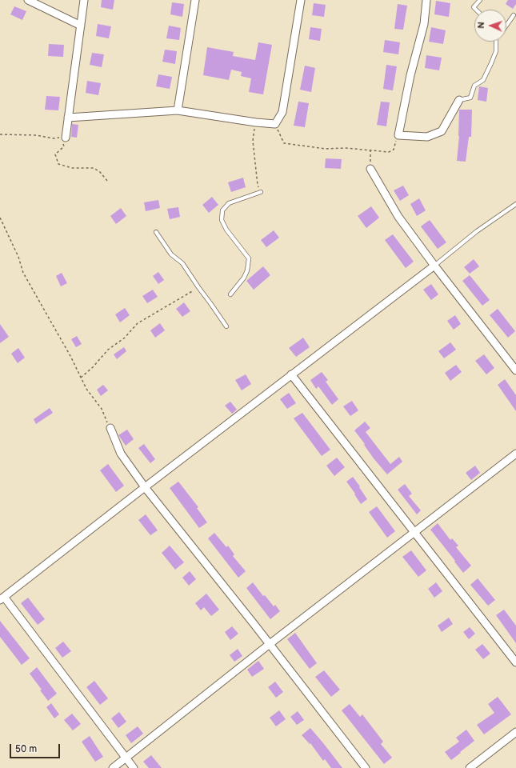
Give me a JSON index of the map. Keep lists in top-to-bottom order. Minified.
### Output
{"scale_bar":"50 m","north":"left"}
